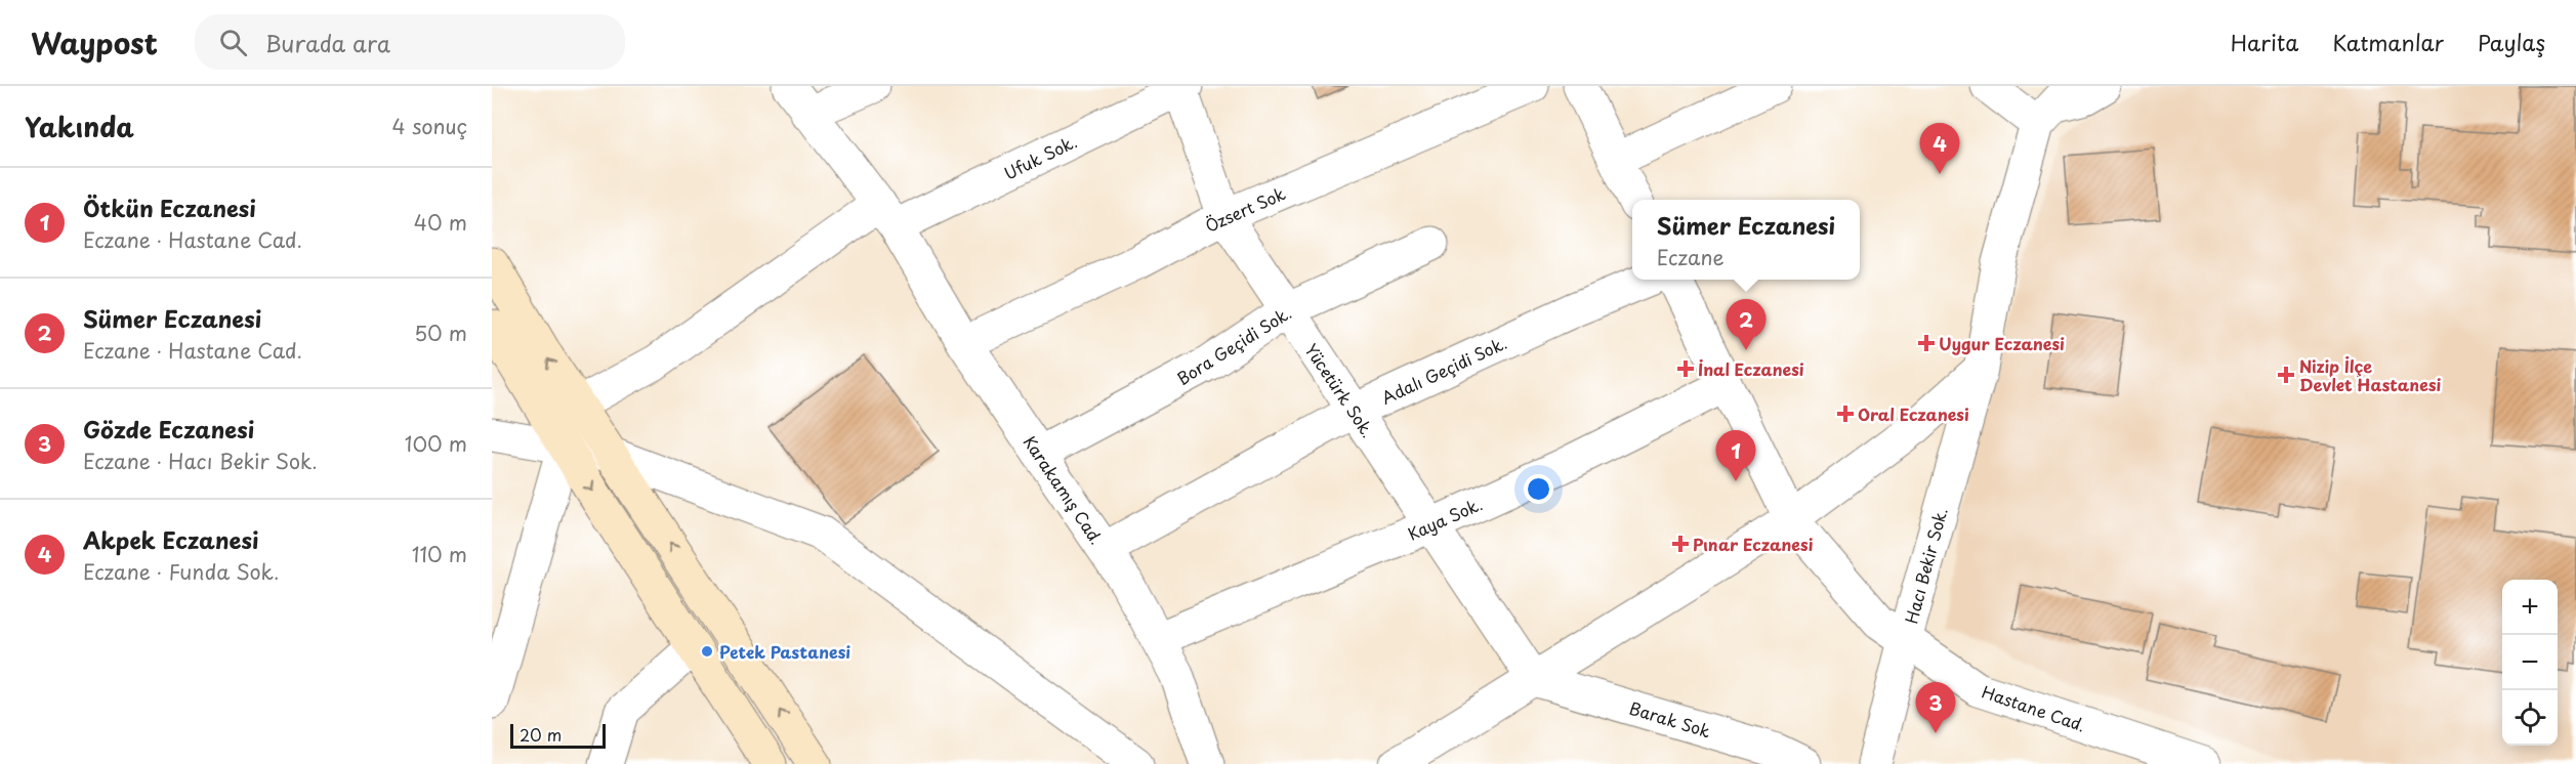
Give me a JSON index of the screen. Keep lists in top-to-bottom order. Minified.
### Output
{"streets":{"street":["Ufuk Sok.","Özsert Sok","Bora Geçidi Sok.","Adalı Geçidi Sok.","Yücetürk Sok.","Karakamış Cad.","Kaya Sok.","Hacı Bekir Sok.","Hastane Cad.","Barak Sok"]},"crossings":[["Ufuk Sok.","Yücetürk Sok."],["Ufuk Sok.","Karakamış Cad."],["Özsert Sok","Yücetürk Sok."],["Özsert Sok","Karakamış Cad."],["Bora Geçidi Sok.","Yücetürk Sok."],["Bora Geçidi Sok.","Karakamış Cad."],["Adalı Geçidi Sok.","Yücetürk Sok."],["Adalı Geçidi Sok.","Karakamış Cad."],["Yücetürk Sok.","Kaya Sok."],["Yücetürk Sok.","Barak Sok"],["Karakamış Cad.","Kaya Sok."],["Kaya Sok.","Hastane Cad."],["Hacı Bekir Sok.","Hastane Cad."]],"places":{"health":["Uygur Eczanesi","İnal Eczanesi","Nizip İlçe Devlet Hastanesi","Oral Eczanesi","Pınar Eczanesi"],"other":["Petek Pastanesi"]},"scale_bar":"20 m","page":{"header":"Waypost","search":"Burada ara","nav":["Harita","Katmanlar","Paylaş"],"heading":["Yakında","4 sonuç"],"pins":["4","2","1","3"],"list":[{"mark":"1","name":"Ötkün Eczanesi","note":"Eczane · Hastane Cad.","value":"40 m"},{"mark":"2","name":"Sümer Eczanesi","note":"Eczane · Hastane Cad.","value":"50 m"},{"mark":"3","name":"Gözde Eczanesi","note":"Eczane · Hacı Bekir Sok.","value":"100 m"},{"mark":"4","name":"Akpek Eczanesi","note":"Eczane · Funda Sok.","value":"110 m"}],"popup":["Sümer Eczanesi","Eczane"],"map_buttons":["+","−"],"scale":"20 m"}}
